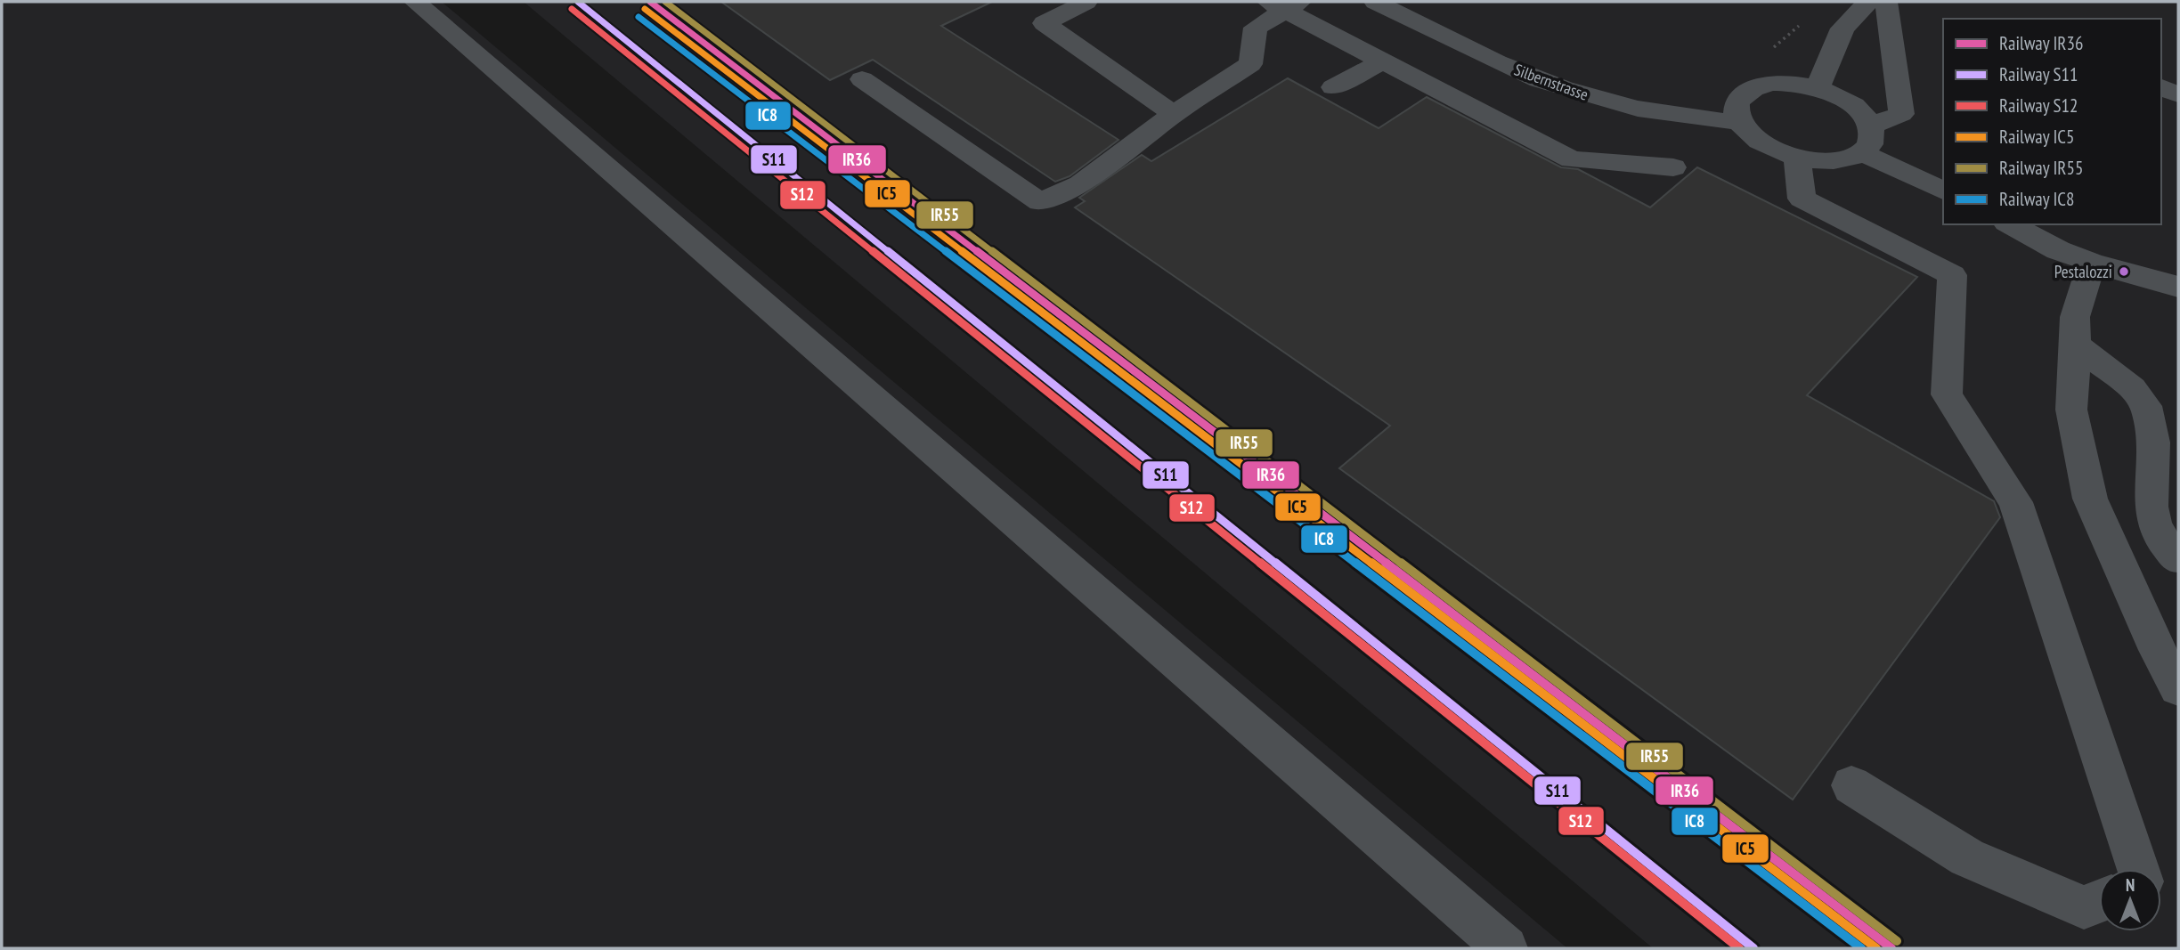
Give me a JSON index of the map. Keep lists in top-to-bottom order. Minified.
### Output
{"streets":{"street":["Silbernstrasse"]},"places":["Pestalozzi"],"lines":["rail line IR36","rail line S11","rail line IR55","rail line S12","rail line IC5","rail line IC8"],"legend":["Railway IR36","Railway S11","Railway S12","Railway IC5","Railway IR55","Railway IC8"],"north":"top"}
